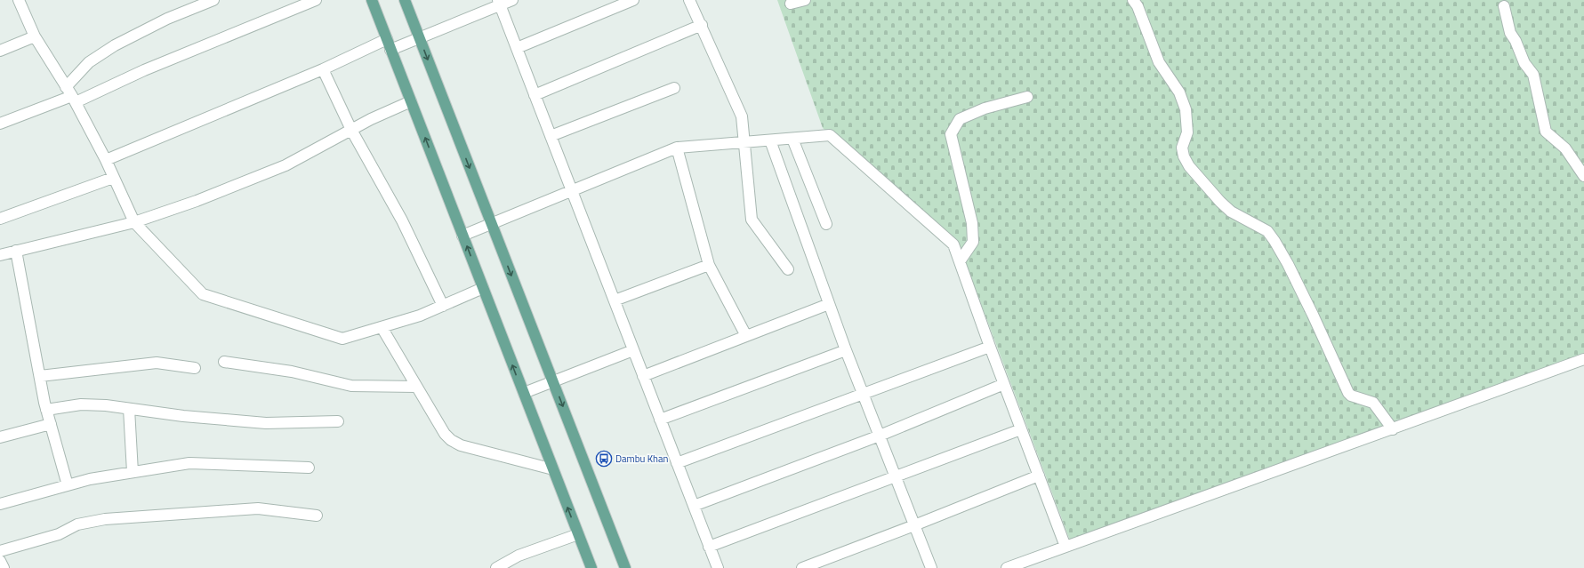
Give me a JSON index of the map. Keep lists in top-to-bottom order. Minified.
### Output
{"places":{"bus stop":["Dambu Khan"]}}
